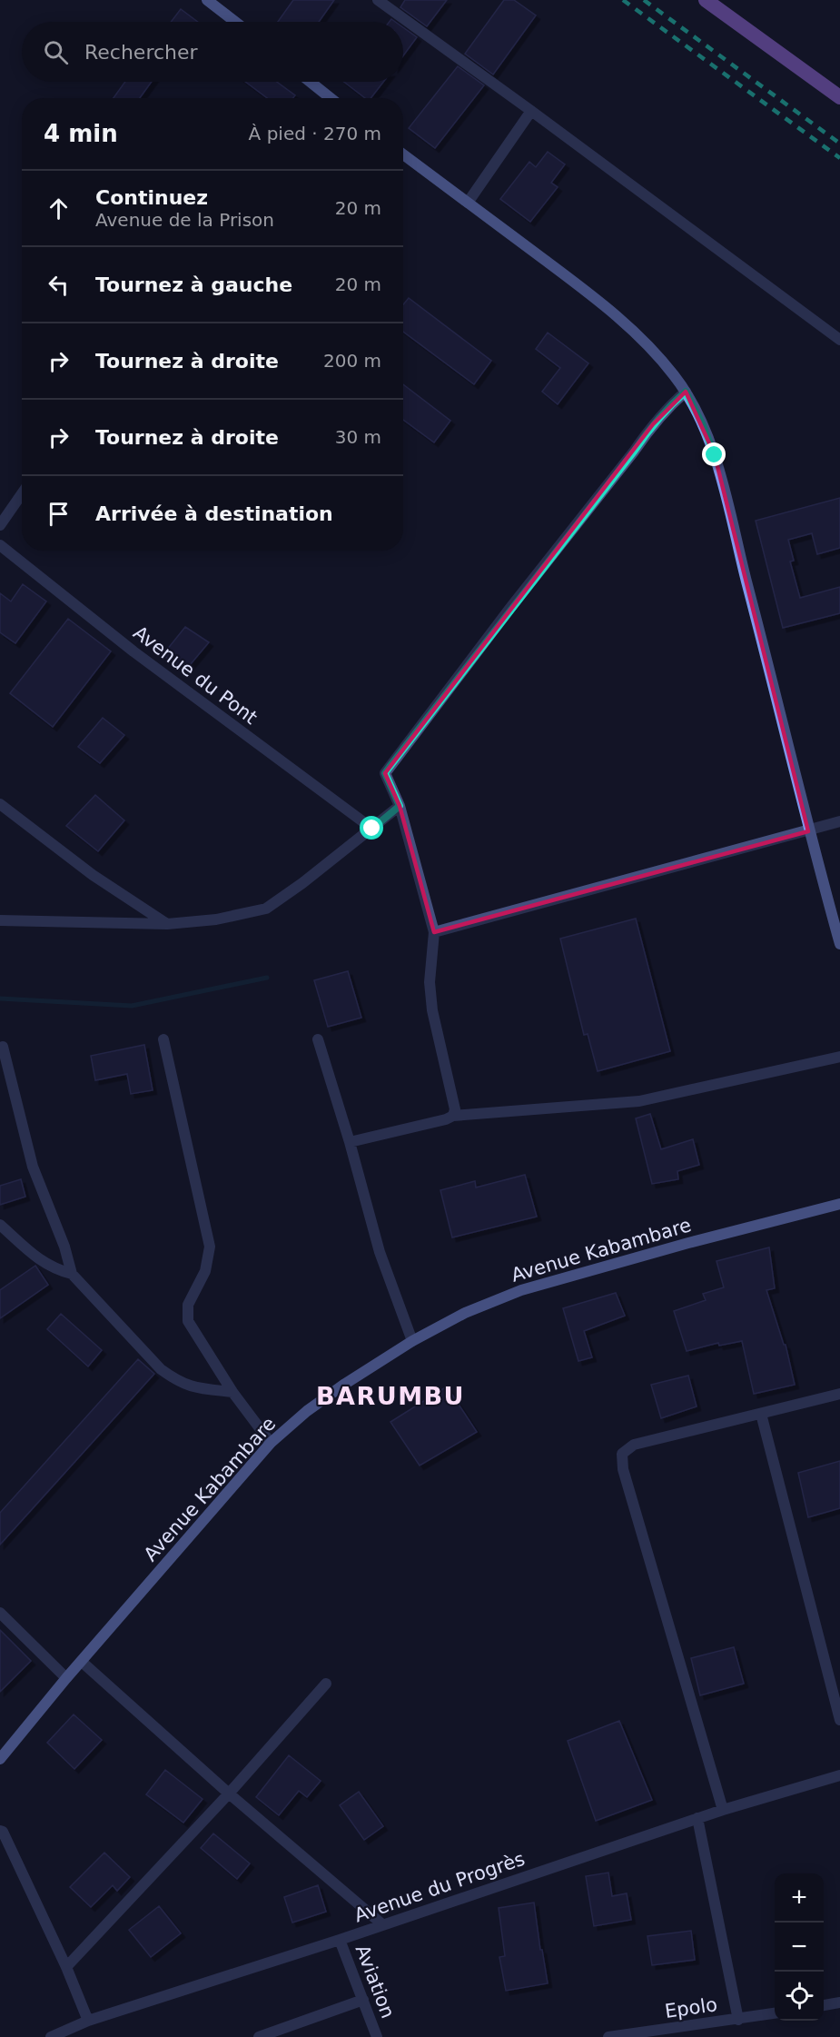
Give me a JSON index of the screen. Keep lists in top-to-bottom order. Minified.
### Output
{"streets":{"main road":["Avenue Kabambare"],"street":["Avenue du Pont","Avenue du Progrès","Aviation","Epolo"]},"crossings":[["Avenue du Progrès","Aviation"]],"districts":["BARUMBU"],"page":{"search":"Rechercher","heading":["4 min","À pied · 270 m"],"list":[["Continuez","Avenue de la Prison","20 m"],["Tournez à gauche","20 m"],["Tournez à droite","200 m"],["Tournez à droite","30 m"],"Arrivée à destination"],"map_buttons":["+","−"]}}
